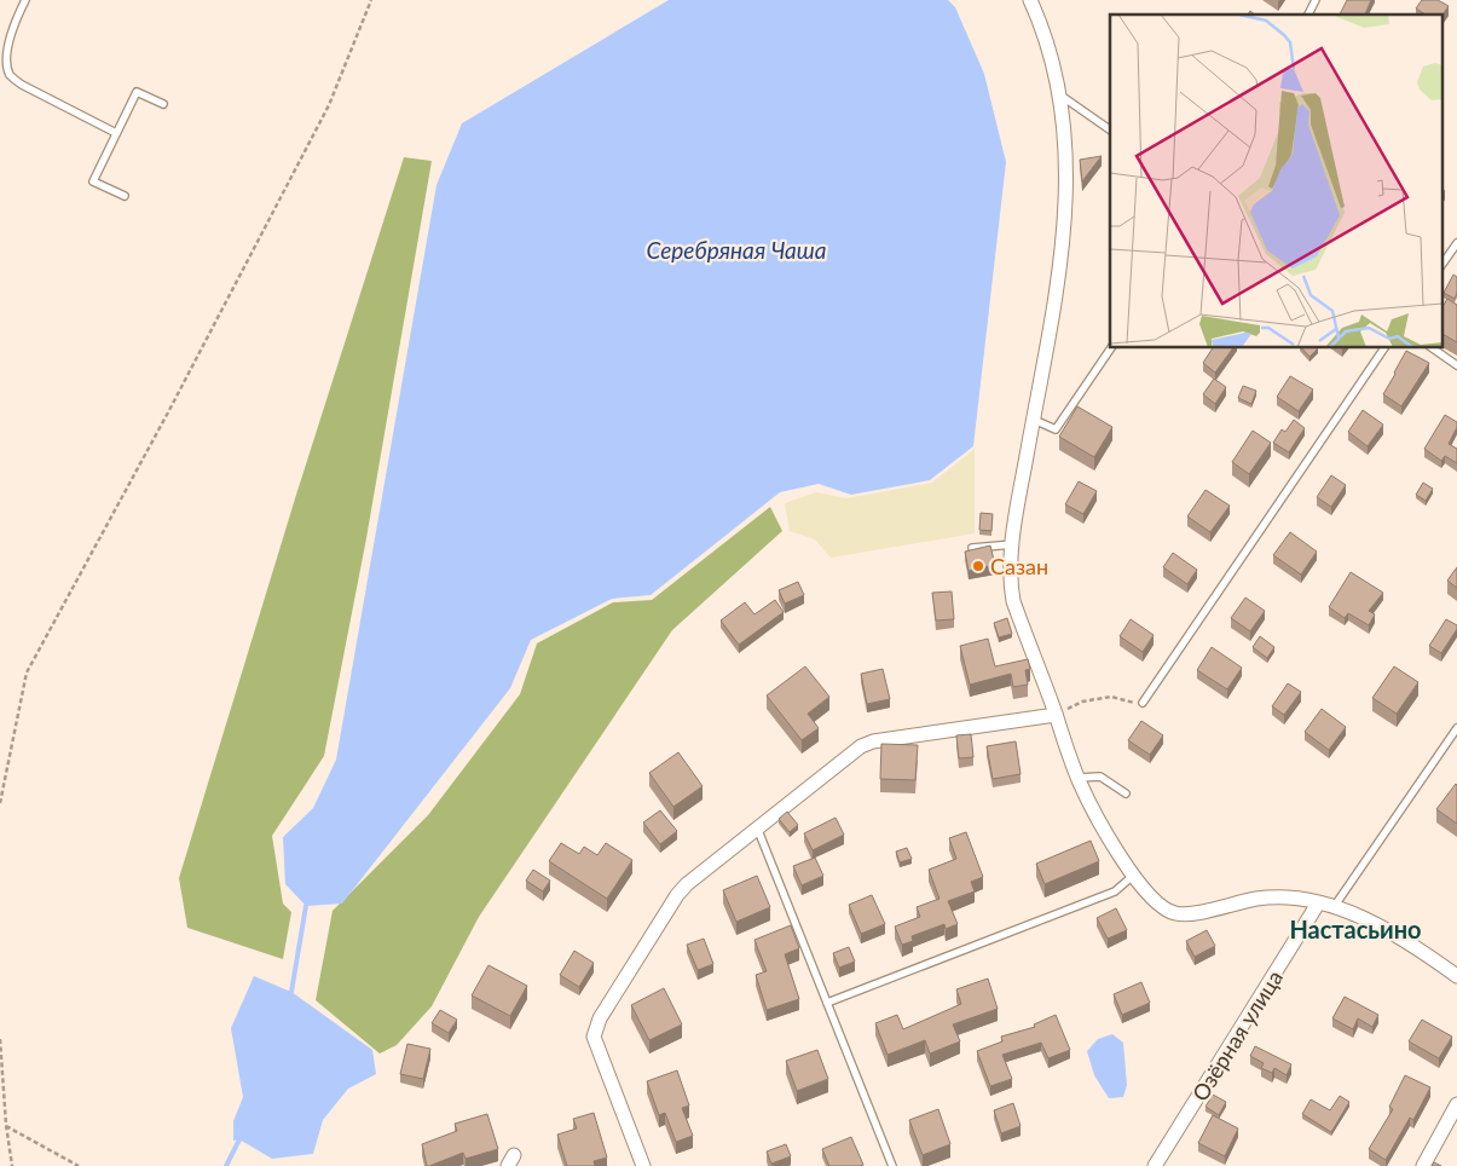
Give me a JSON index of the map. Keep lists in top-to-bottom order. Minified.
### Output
{"streets":{"street":["Озёрная улица"]},"districts":["Настасьино"],"water":["Серебряная Чаша"],"places":["Сазан"]}
